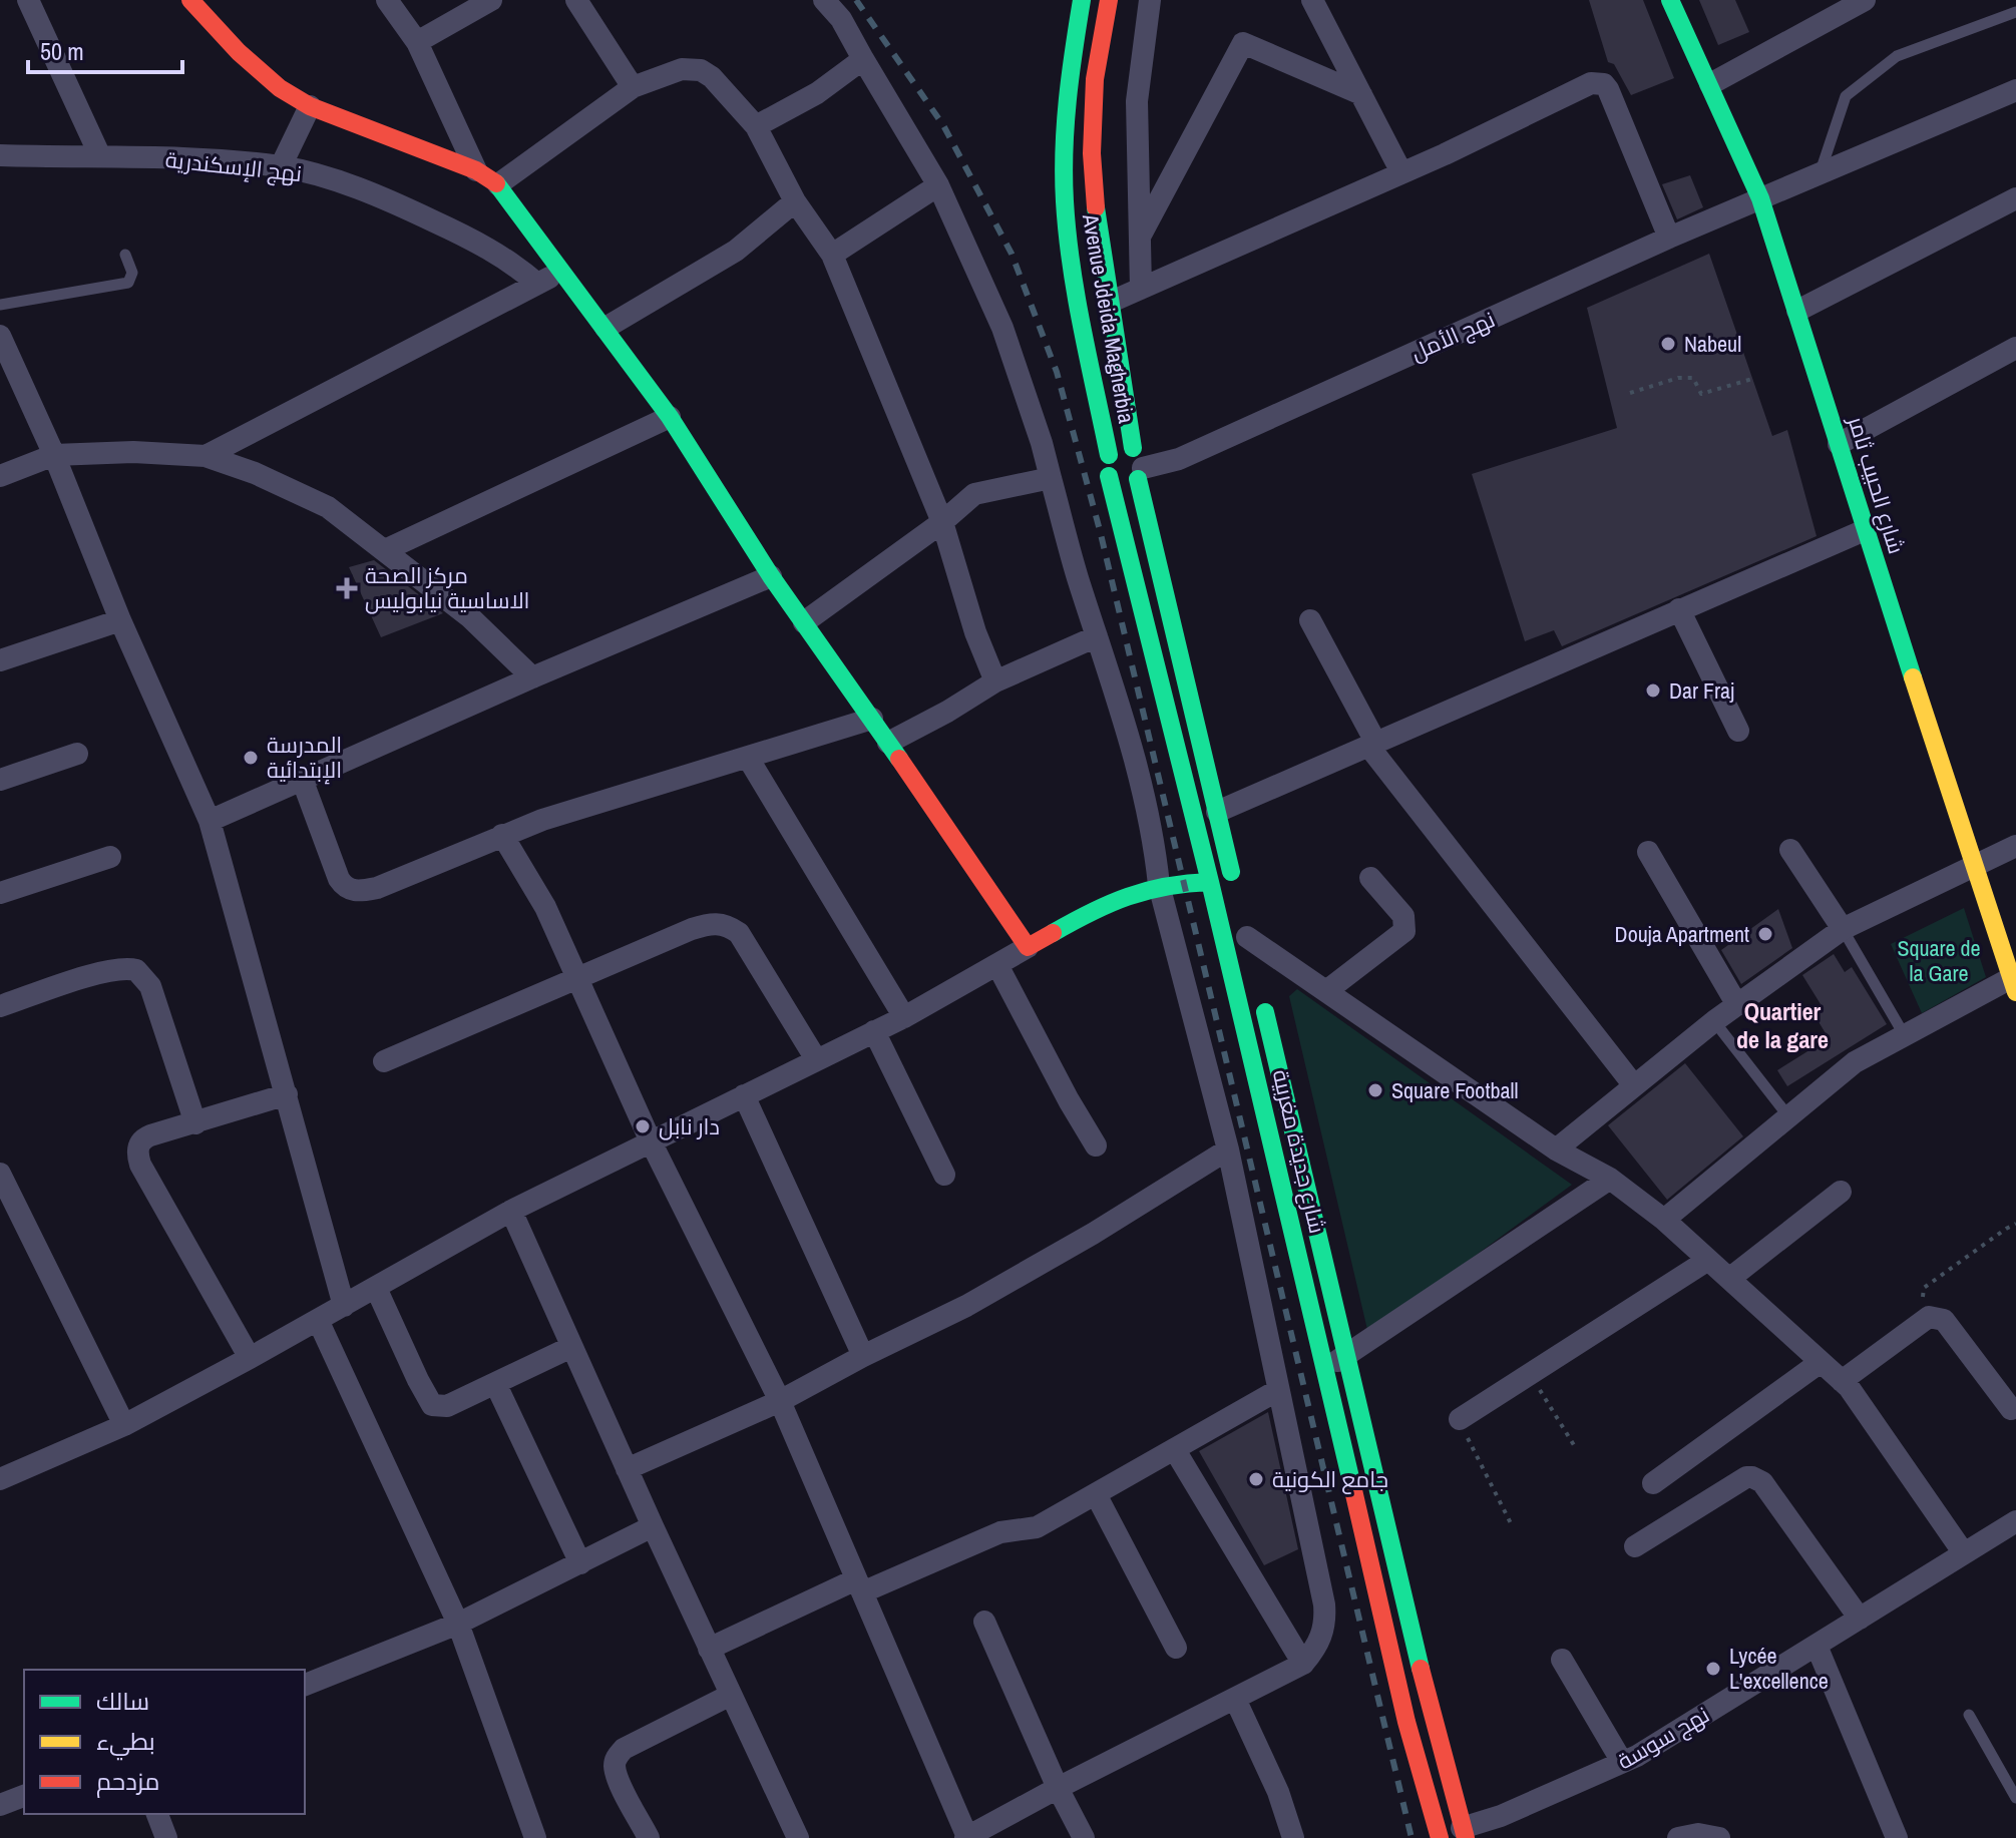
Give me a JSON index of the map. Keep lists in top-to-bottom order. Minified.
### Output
{"streets":{"main road":["Avenue Jdeida Magherbia","شارع الحبيب ثامر","شارع جديدة مغربية"],"street":["نهج الإسكندرية","نهج الأمل","نهج سوسة"]},"crossings":[["Avenue Jdeida Magherbia","نهج الأمل"],["Avenue Jdeida Magherbia","شارع جديدة مغربية"],["نهج الأمل","شارع الحبيب ثامر"],["نهج الأمل","شارع جديدة مغربية"],["شارع جديدة مغربية","نهج سوسة"]],"districts":["Quartier de la gare"],"parks":["Square de la Gare"],"places":{"other":["Nabeul","Dar Fraj","المدرسة الإبتدائية","Douja Apartment","Square Football","دار نابل","جامع الكونية","Lycée L'excellence"],"health":["مركز الصحة الاساسية نيابوليس"]},"legend":["سالك","بطيء","مزدحم"],"scale_bar":"50 m"}
